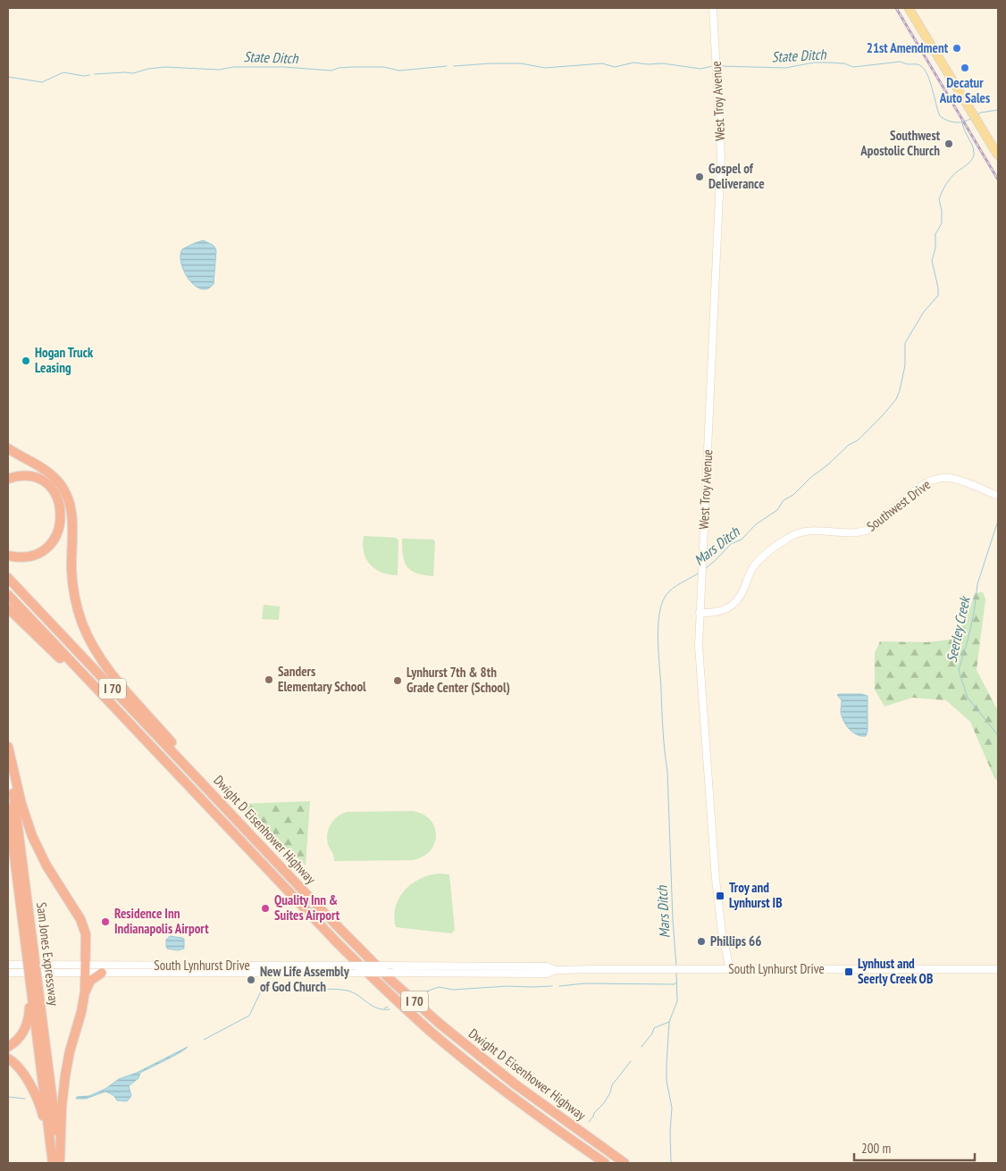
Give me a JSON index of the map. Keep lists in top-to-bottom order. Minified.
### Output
{"streets":{"highway":["I 70","Dwight D Eisenhower Highway","Sam Jones Expressway"],"main road":["West Troy Avenue","Southwest Drive","South Lynhurst Drive"]},"crossings":[["West Troy Avenue","Southwest Drive"],["West Troy Avenue","South Lynhurst Drive"]],"water":["State Ditch","Mars Ditch","Seerley Creek"],"places":{"other":["21st Amendment","Decatur Auto Sales","Southwest Apostolic Church","Gospel of Deliverance","Hogan Truck Leasing","Sanders Elementary School","Lynhurst 7th & 8th Grade Center (School)","Quality Inn & Suites Airport","Residence Inn Indianapolis Airport","Phillips 66","New Life Assembly of God Church"],"transit":["Troy and Lynhurst IB","Lynhust and Seerly Creek OB"]},"scale_bar":"200 m"}
